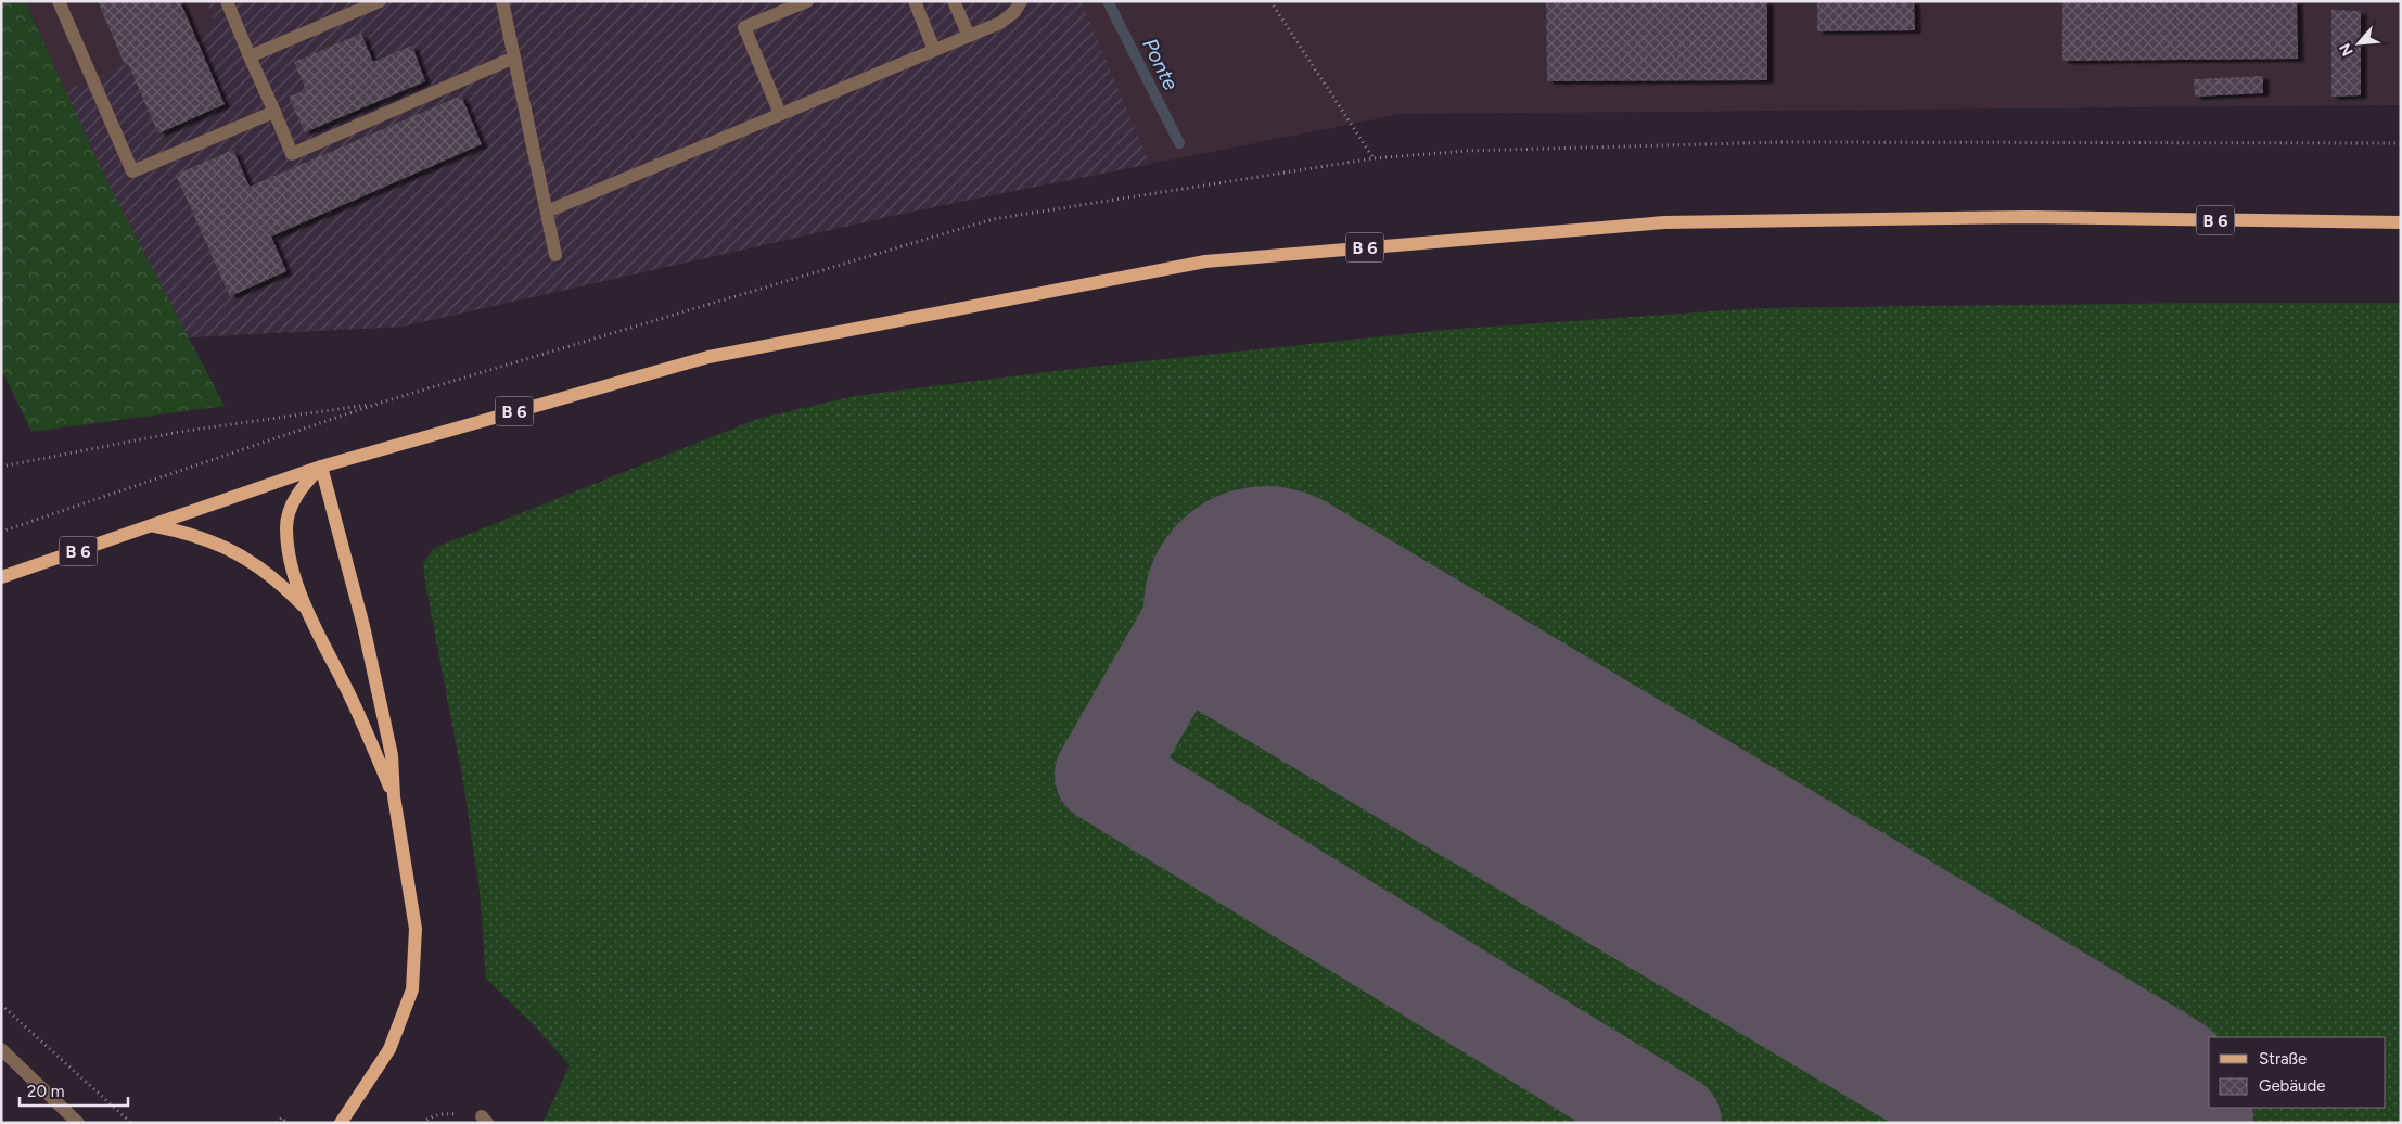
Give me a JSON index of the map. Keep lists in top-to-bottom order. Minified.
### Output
{"streets":{"main road":["B 6"]},"water":["Ponte"],"legend":["Straße","Gebäude"],"scale_bar":"20 m","north":"bottom left"}
